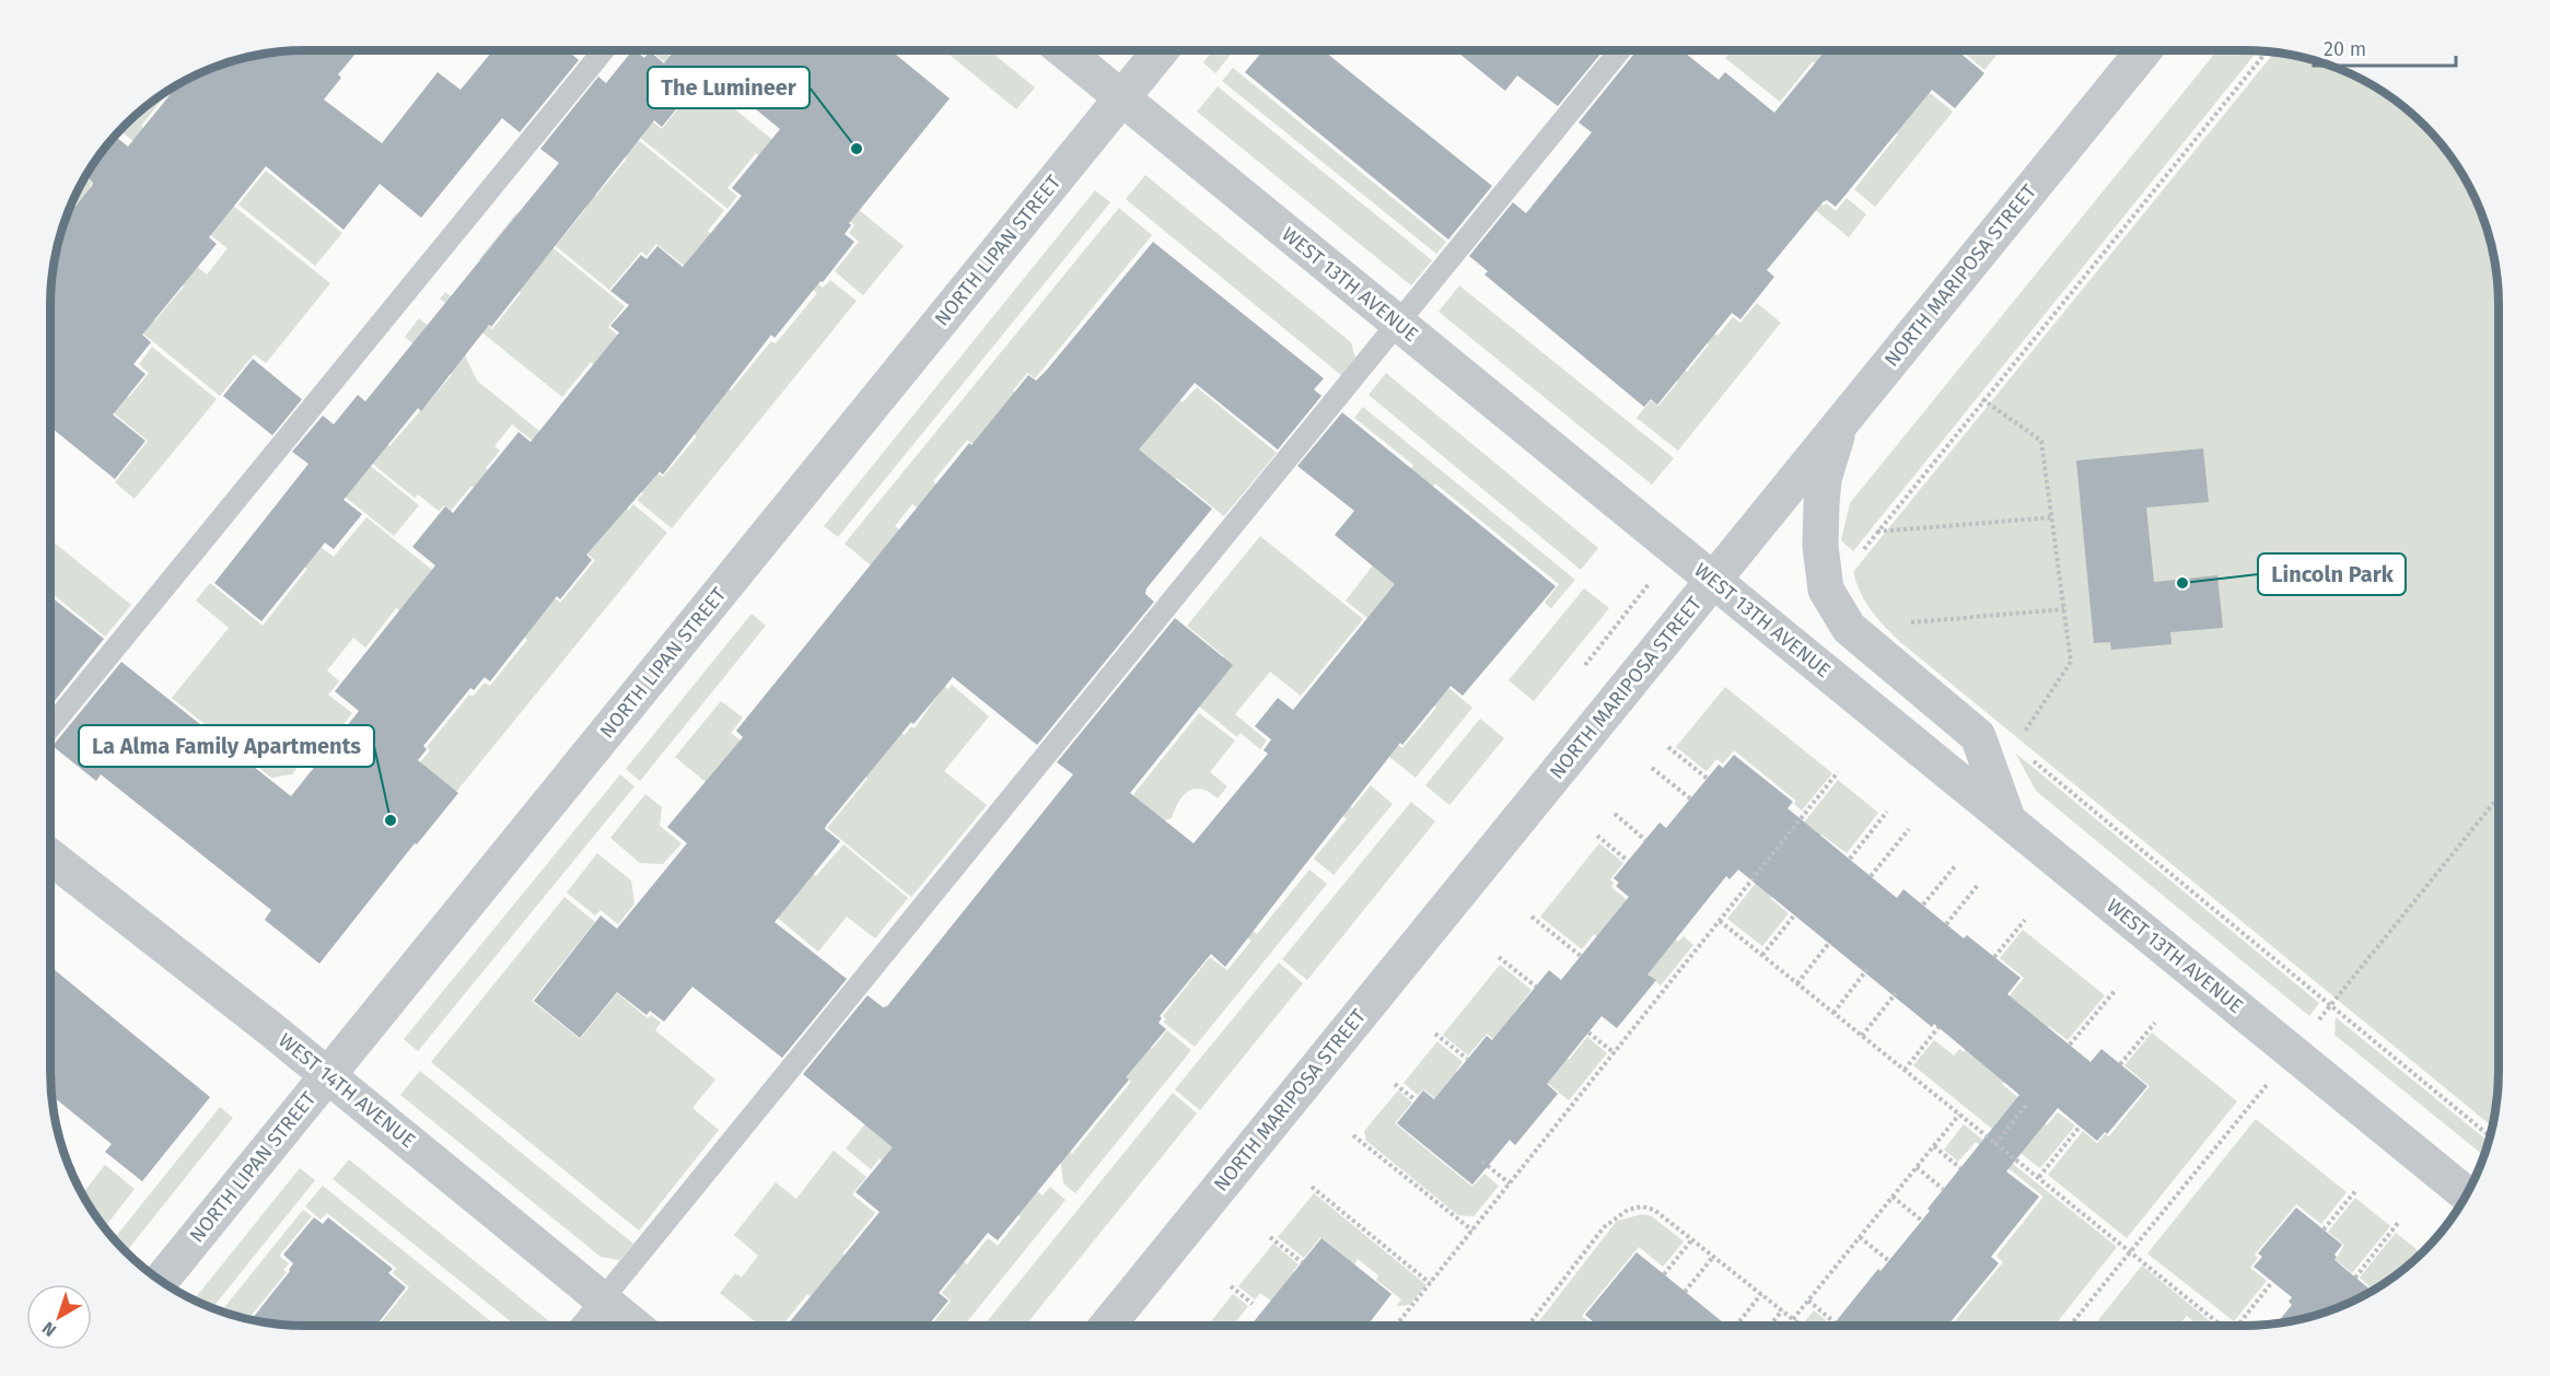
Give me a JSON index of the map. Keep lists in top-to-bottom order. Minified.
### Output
{"streets":{"street":["NORTH LIPAN STREET","NORTH MARIPOSA STREET","WEST 13TH AVENUE","WEST 14TH AVENUE"]},"crossings":[["NORTH LIPAN STREET","WEST 13TH AVENUE"],["NORTH LIPAN STREET","WEST 14TH AVENUE"],["NORTH MARIPOSA STREET","WEST 13TH AVENUE"]],"places":["The Lumineer","Lincoln Park","La Alma Family Apartments"],"scale_bar":"20 m","north":"bottom left"}
